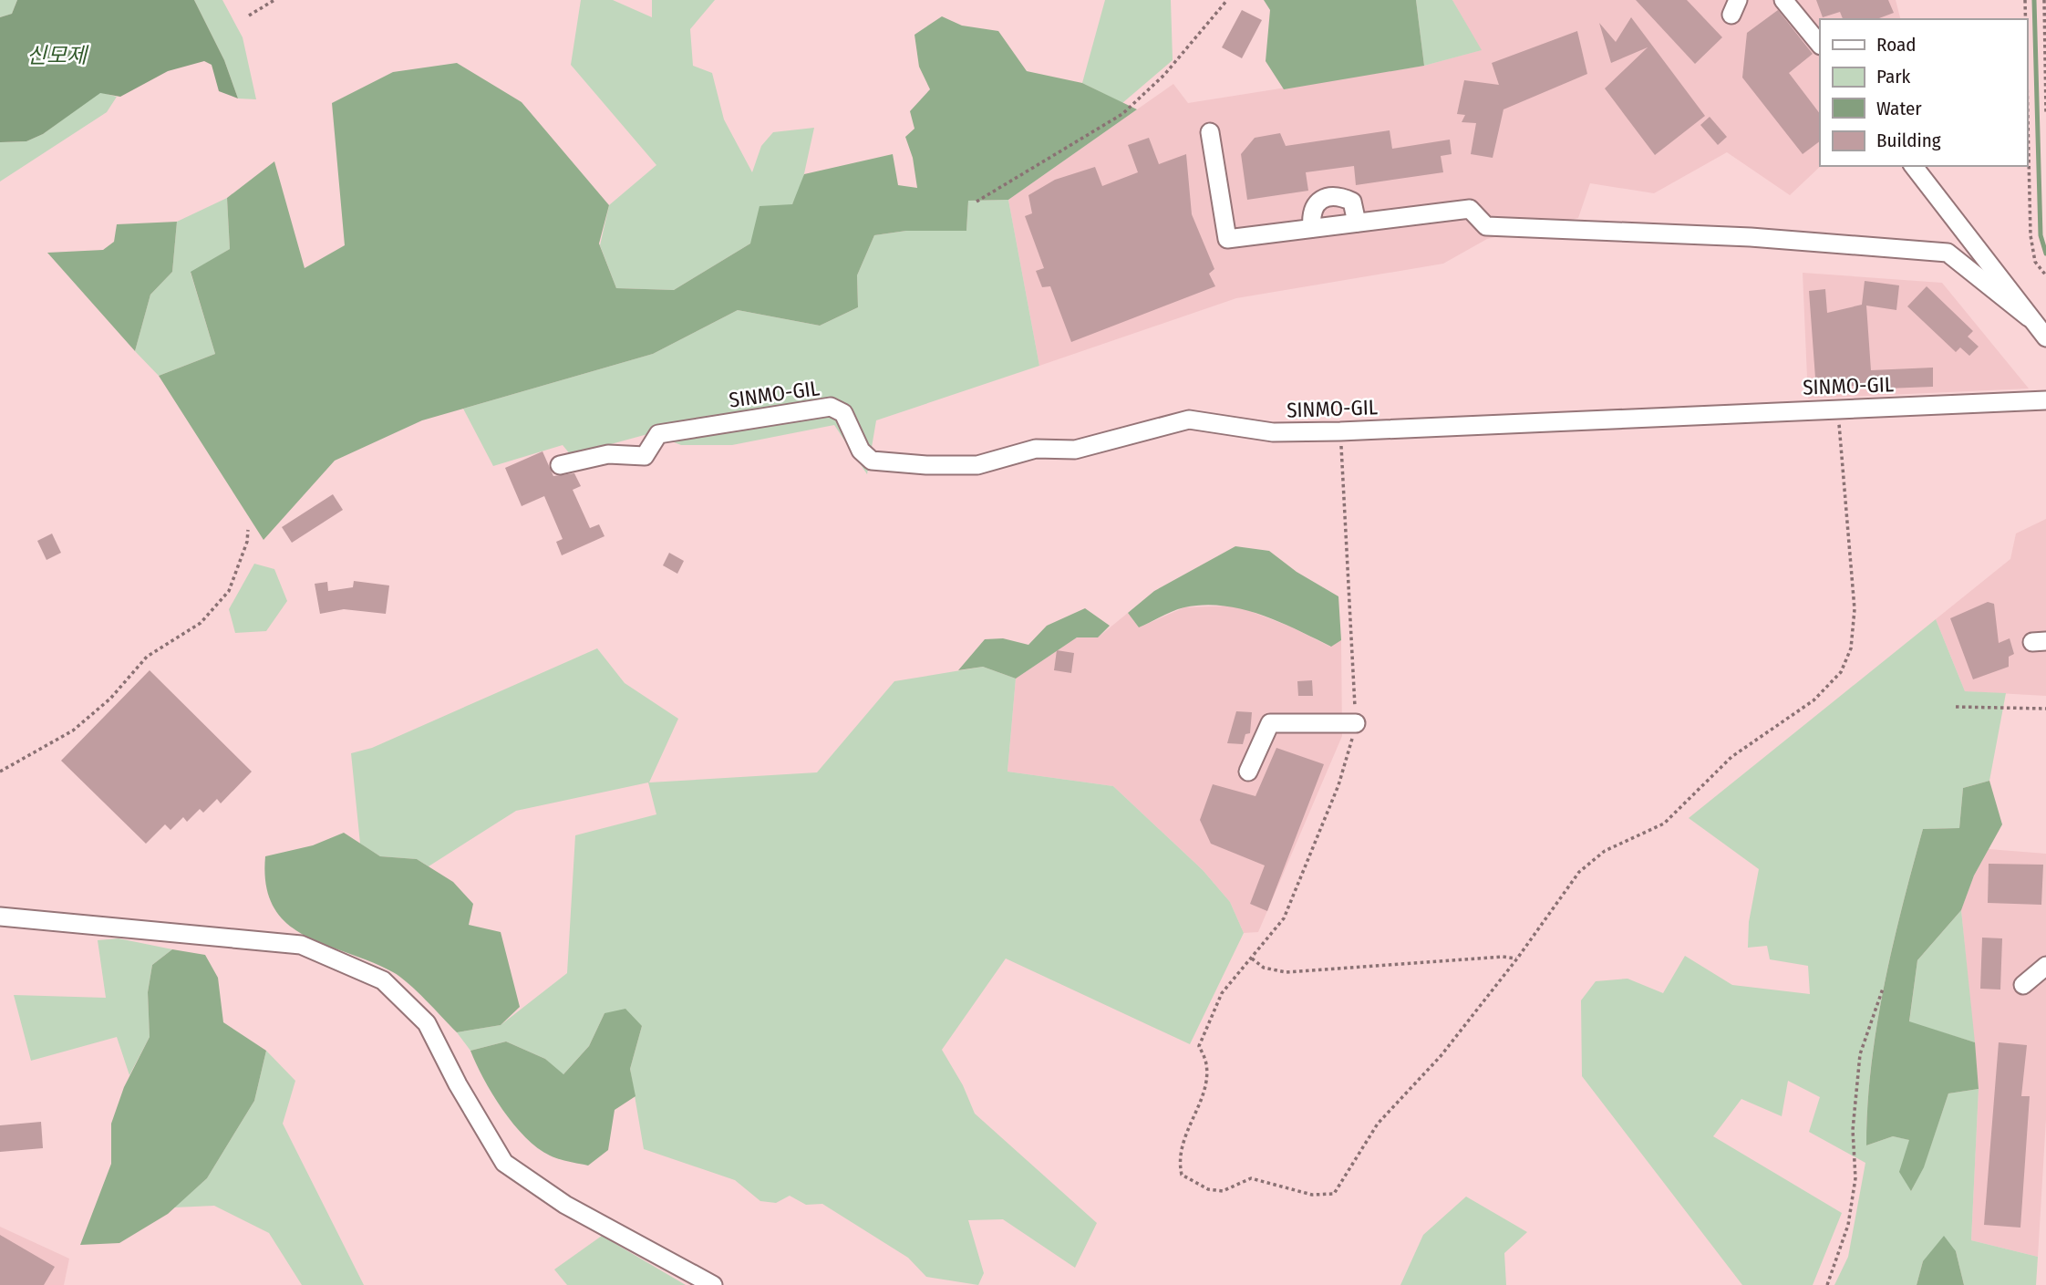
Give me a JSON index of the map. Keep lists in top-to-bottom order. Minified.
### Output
{"streets":{"street":["SINMO-GIL"]},"water":["신모제"],"legend":["Road","Park","Water","Building"]}
